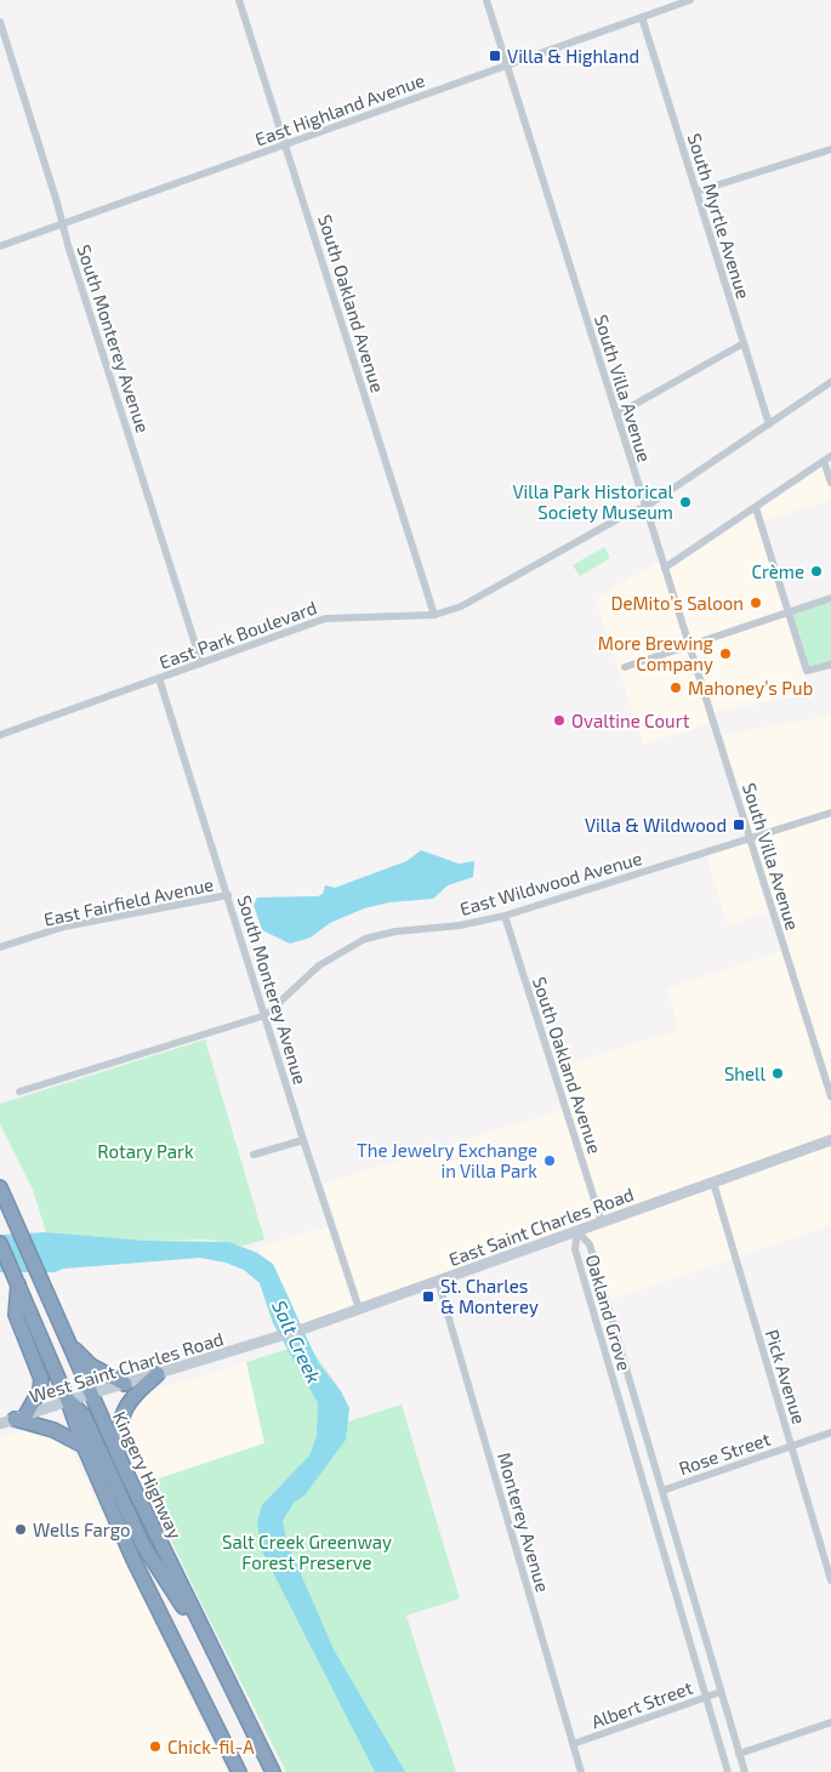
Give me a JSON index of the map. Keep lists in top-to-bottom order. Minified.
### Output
{"streets":{"highway":["Kingery Highway"],"main road":["East Saint Charles Road","West Saint Charles Road"],"street":["East Highland Avenue","South Myrtle Avenue","South Oakland Avenue","South Monterey Avenue","South Villa Avenue","East Park Boulevard","East Wildwood Avenue","East Fairfield Avenue","Oakland Grove","Pick Avenue","Rose Street","Monterey Avenue","Albert Street"]},"crossings":[["East Highland Avenue","South Myrtle Avenue"],["East Highland Avenue","South Oakland Avenue"],["East Highland Avenue","South Monterey Avenue"],["East Highland Avenue","South Villa Avenue"],["South Myrtle Avenue","East Park Boulevard"],["South Oakland Avenue","East Park Boulevard"],["South Oakland Avenue","East Wildwood Avenue"],["South Oakland Avenue","East Saint Charles Road"],["South Monterey Avenue","East Park Boulevard"],["South Monterey Avenue","East Wildwood Avenue"],["South Monterey Avenue","East Fairfield Avenue"],["South Monterey Avenue","East Saint Charles Road"],["South Villa Avenue","East Park Boulevard"],["South Villa Avenue","East Wildwood Avenue"],["East Saint Charles Road","Oakland Grove"],["East Saint Charles Road","West Saint Charles Road"],["East Saint Charles Road","Pick Avenue"],["East Saint Charles Road","Monterey Avenue"],["Oakland Grove","Rose Street"],["Oakland Grove","Albert Street"],["West Saint Charles Road","Kingery Highway"],["Pick Avenue","Rose Street"],["Monterey Avenue","Albert Street"]],"water":["Salt Creek"],"parks":["Rotary Park","Salt Creek Greenway Forest Preserve"],"places":{"transit":["Villa & Highland","Villa & Wildwood","St. Charles & Monterey"],"other":["Villa Park Historical Society Museum","Crème","DeMito’s Saloon","More Brewing Company","Mahoney’s Pub","Ovaltine Court","Shell","The Jewelry Exchange in Villa Park","Wells Fargo","Chick-fil-A"]}}
